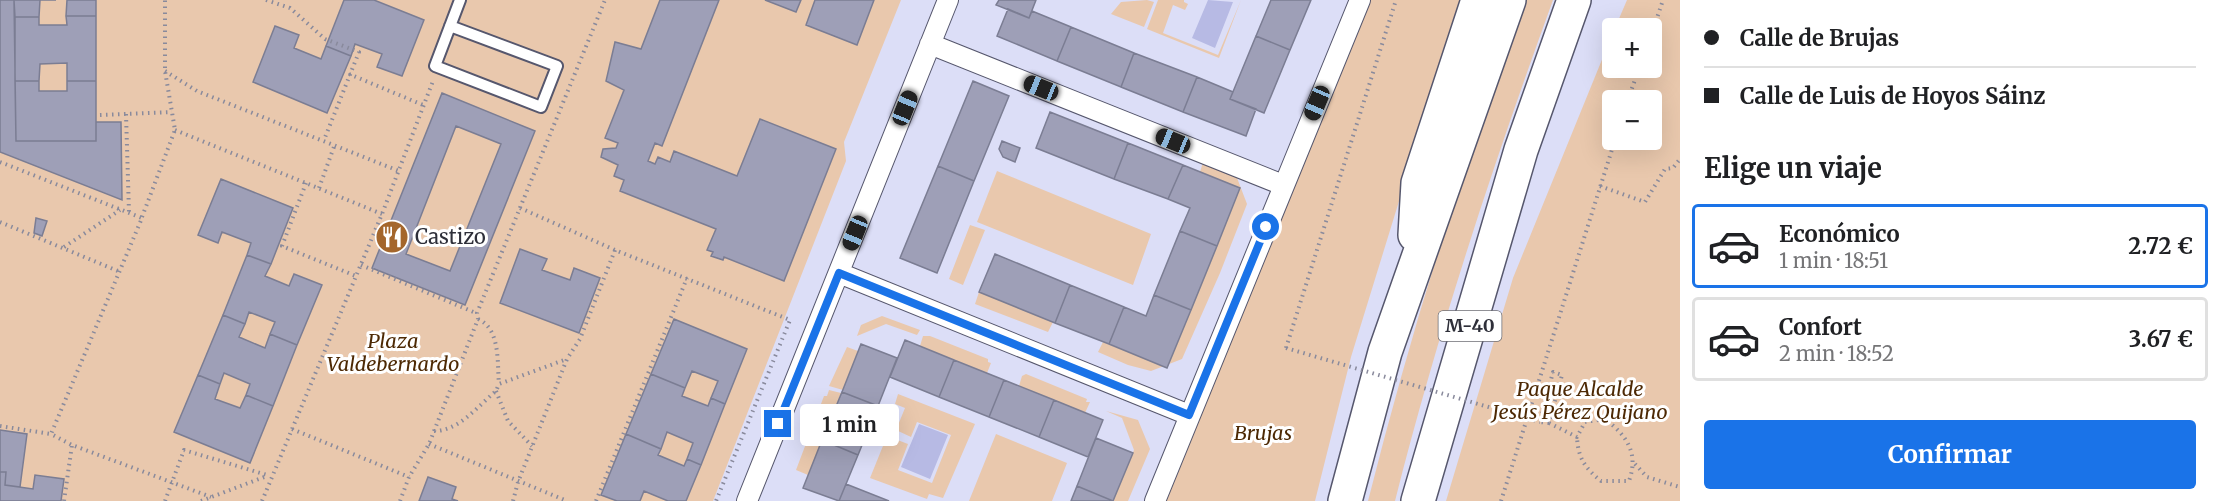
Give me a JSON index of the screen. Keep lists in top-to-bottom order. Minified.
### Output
{"streets":{"highway":["M-40"]},"parks":["Plaza Valdebernardo","Paque Alcalde Jesús Pérez Quijano","Brujas"],"places":{"restaurant":["Castizo"]},"page":{"banner":["Calle de Brujas","Calle de Luis de Hoyos Sáinz"],"map_buttons":["+","−"],"heading":"Elige un viaje","list":[{"name":"Económico","note":"1 min · 18:51","value":"2.72 €"},{"name":"Confort","note":"2 min · 18:52","value":"3.67 €"}],"bubble":"1 min","buttons":"Confirmar"}}
